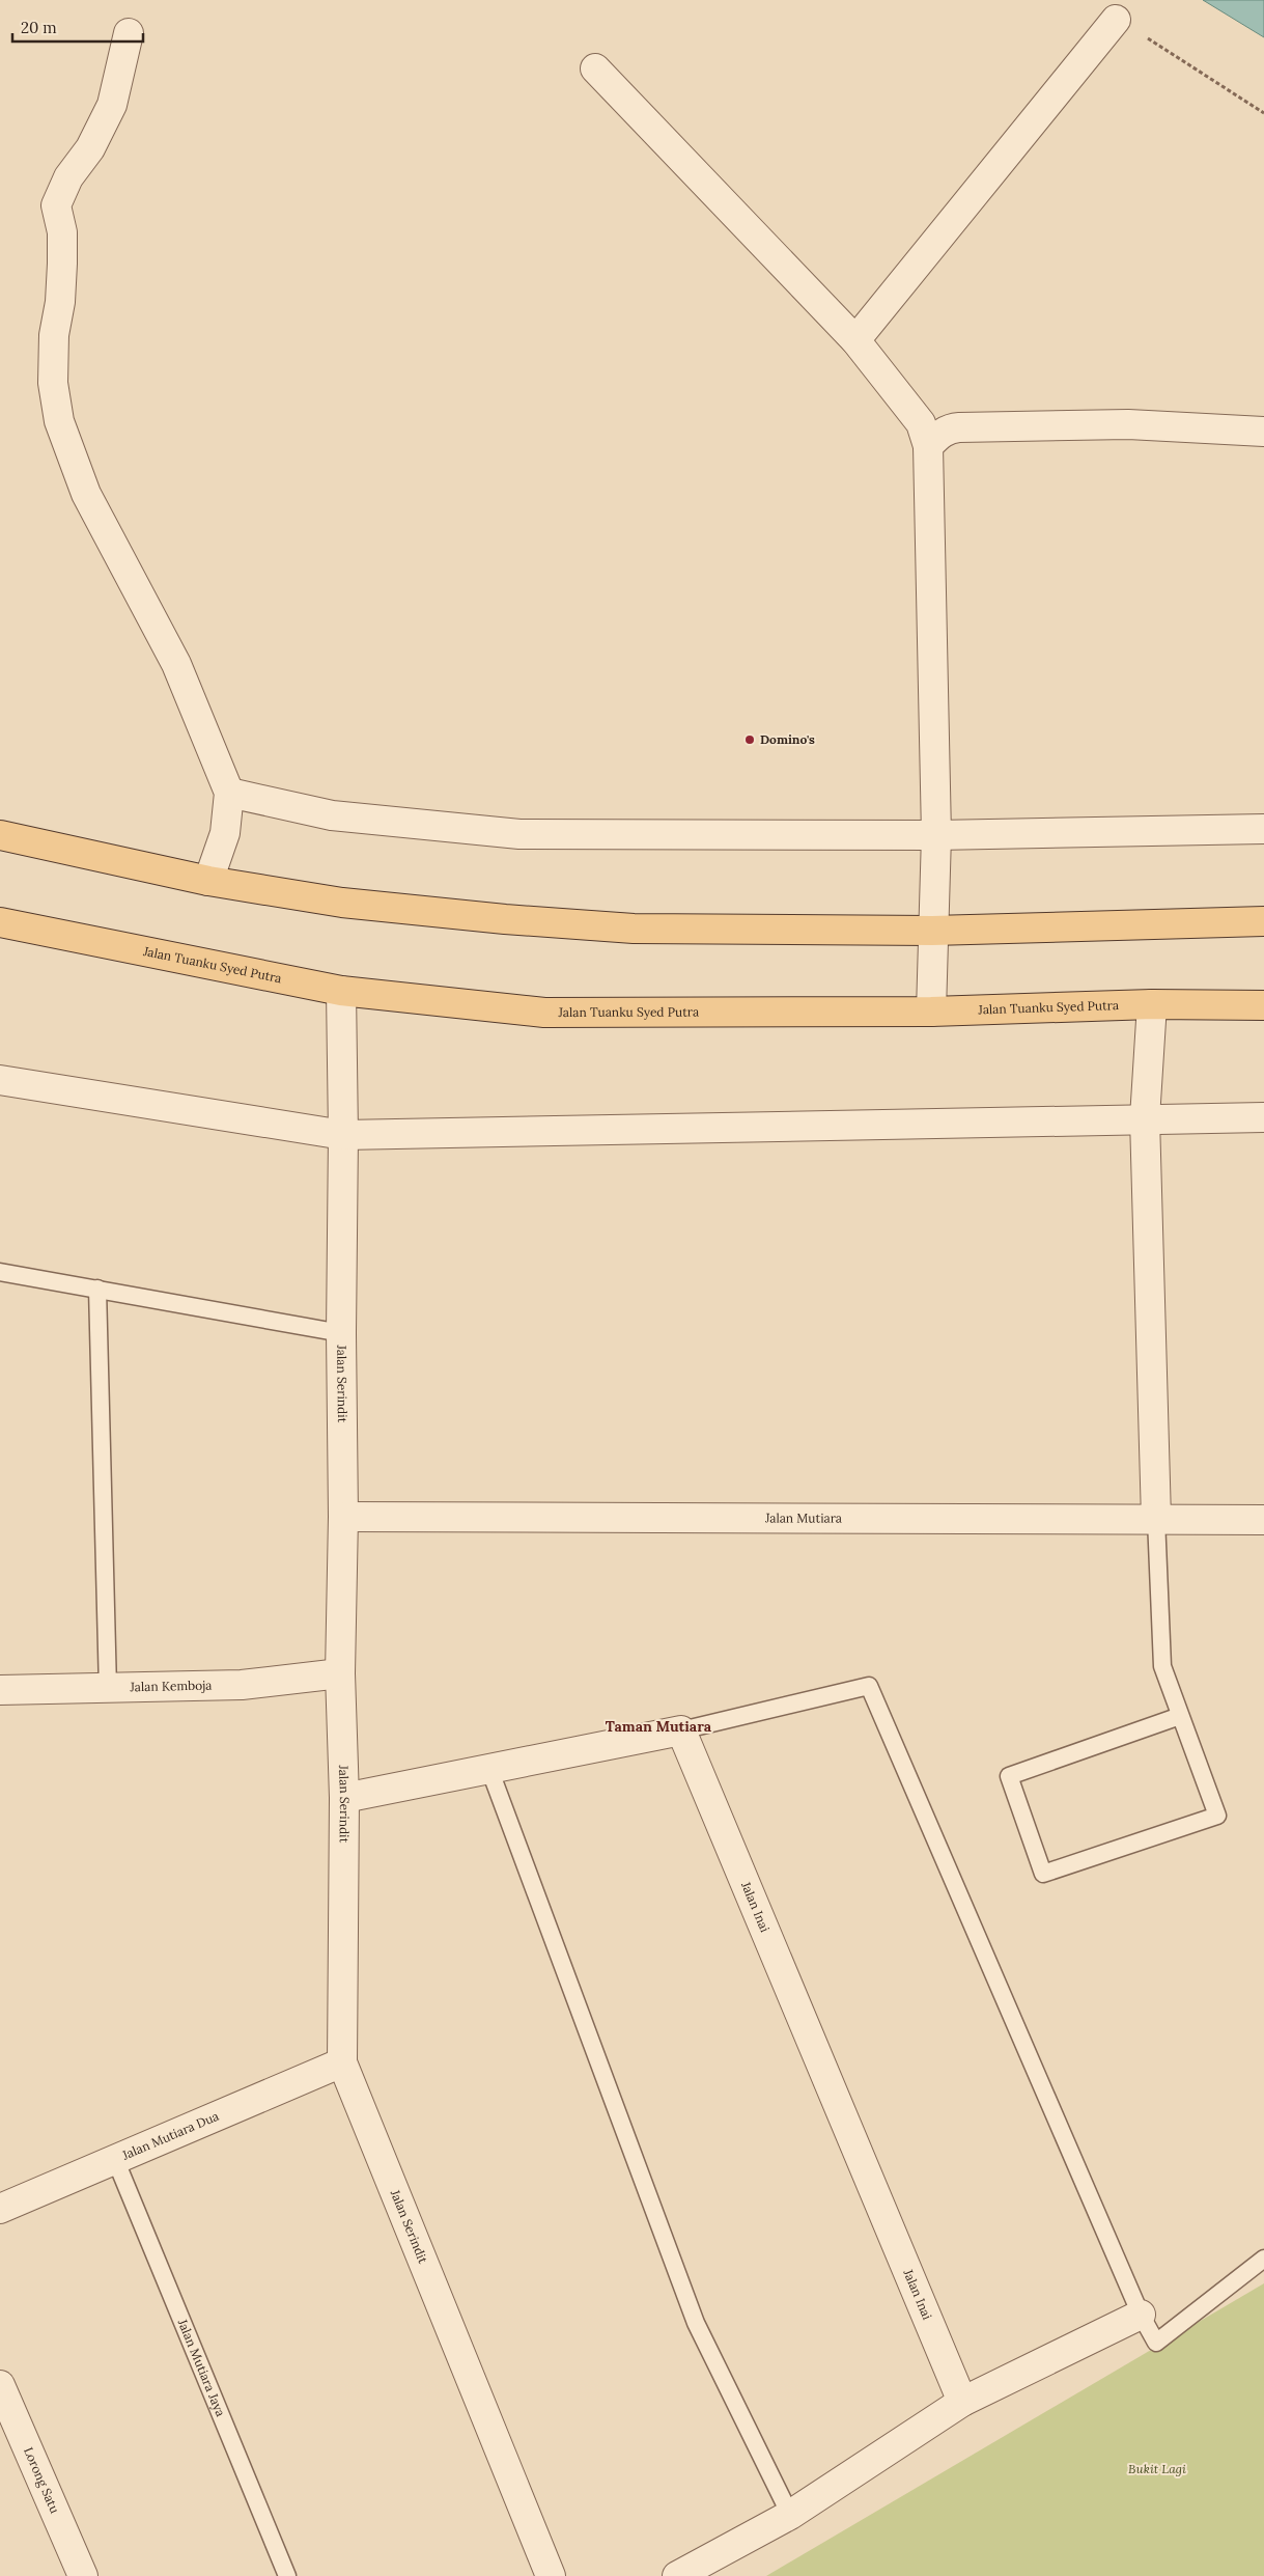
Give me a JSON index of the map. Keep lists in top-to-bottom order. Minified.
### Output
{"streets":{"main road":["Jalan Tuanku Syed Putra"],"street":["Jalan Serindit","Jalan Mutiara","Jalan Kemboja","Jalan Inai","Jalan Mutiara Dua","Lorong Satu"],"lane":["Jalan Mutiara Jaya"]},"crossings":[["Jalan Tuanku Syed Putra","Jalan Serindit"],["Jalan Serindit","Jalan Mutiara"],["Jalan Serindit","Jalan Kemboja"],["Jalan Serindit","Jalan Mutiara Dua"],["Jalan Mutiara Dua","Jalan Mutiara Jaya"]],"districts":["Taman Mutiara"],"parks":["Bukit Lagi"],"places":["Domino's"],"scale_bar":"20 m"}
